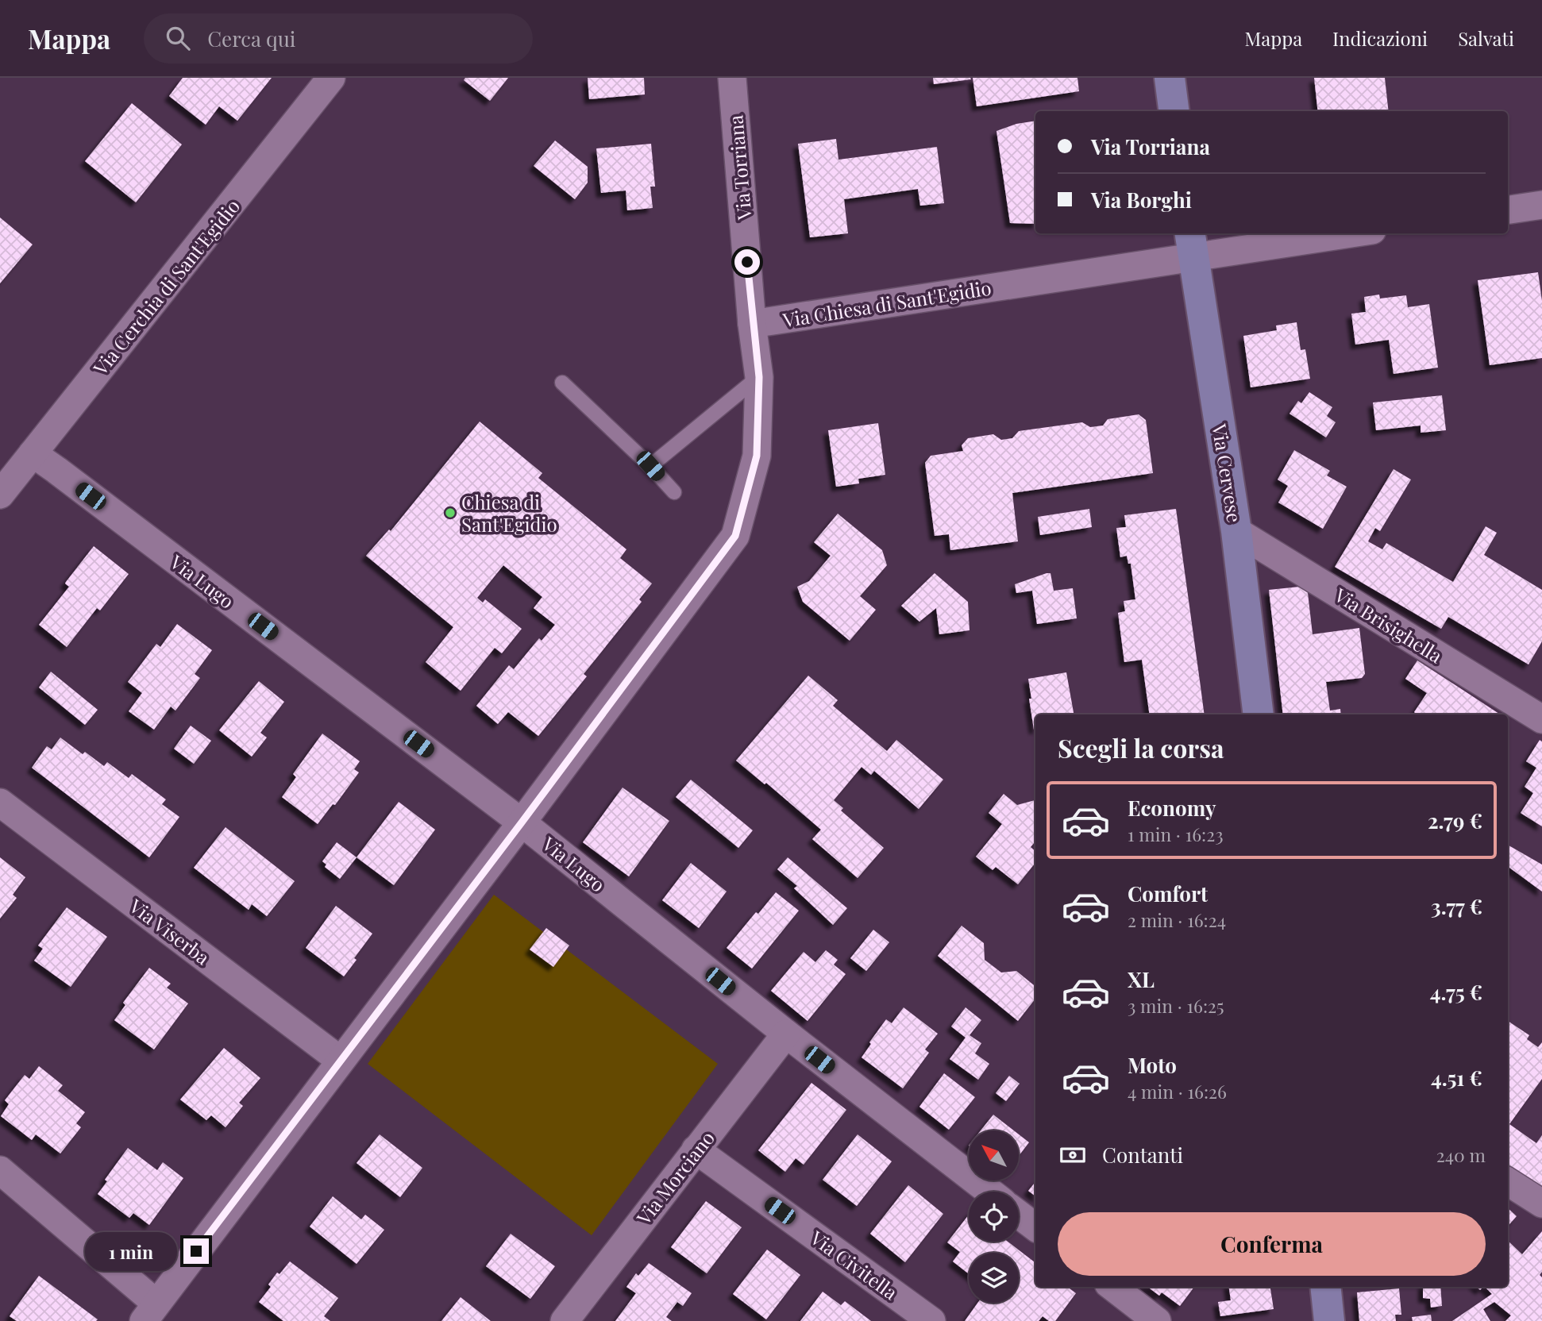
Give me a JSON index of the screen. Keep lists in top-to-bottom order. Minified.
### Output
{"streets":{"main road":["Via Cervese"],"street":["Via Torriana","Via Cerchia di Sant'Egidio","Via Chiesa di Sant'Egidio","Via Lugo","Via Brisighella","Via Viserba","Via Morciano","Via Civitella"]},"crossings":[["Via Torriana","Via Chiesa di Sant'Egidio"],["Via Cerchia di Sant'Egidio","Via Lugo"],["Via Chiesa di Sant'Egidio","Via Cervese"],["Via Cervese","Via Brisighella"],["Via Lugo","Via Morciano"],["Via Morciano","Via Civitella"]],"places":["Chiesa di Sant'Egidio"],"north":"top left","page":{"header":"Mappa","search":"Cerca qui","nav":["Mappa","Indicazioni","Salvati"],"banner":["Via Torriana","Via Borghi"],"heading":"Scegli la corsa","list":[{"name":"Economy","note":"1 min · 16:23","value":"2.79 €"},{"name":"Comfort","note":"2 min · 16:24","value":"3.77 €"},{"name":"XL","note":"3 min · 16:25","value":"4.75 €"},{"name":"Moto","note":"4 min · 16:26","value":"4.51 €"}],"pay":["Contanti","240 m"],"buttons":"Conferma","bubble":"1 min"}}
